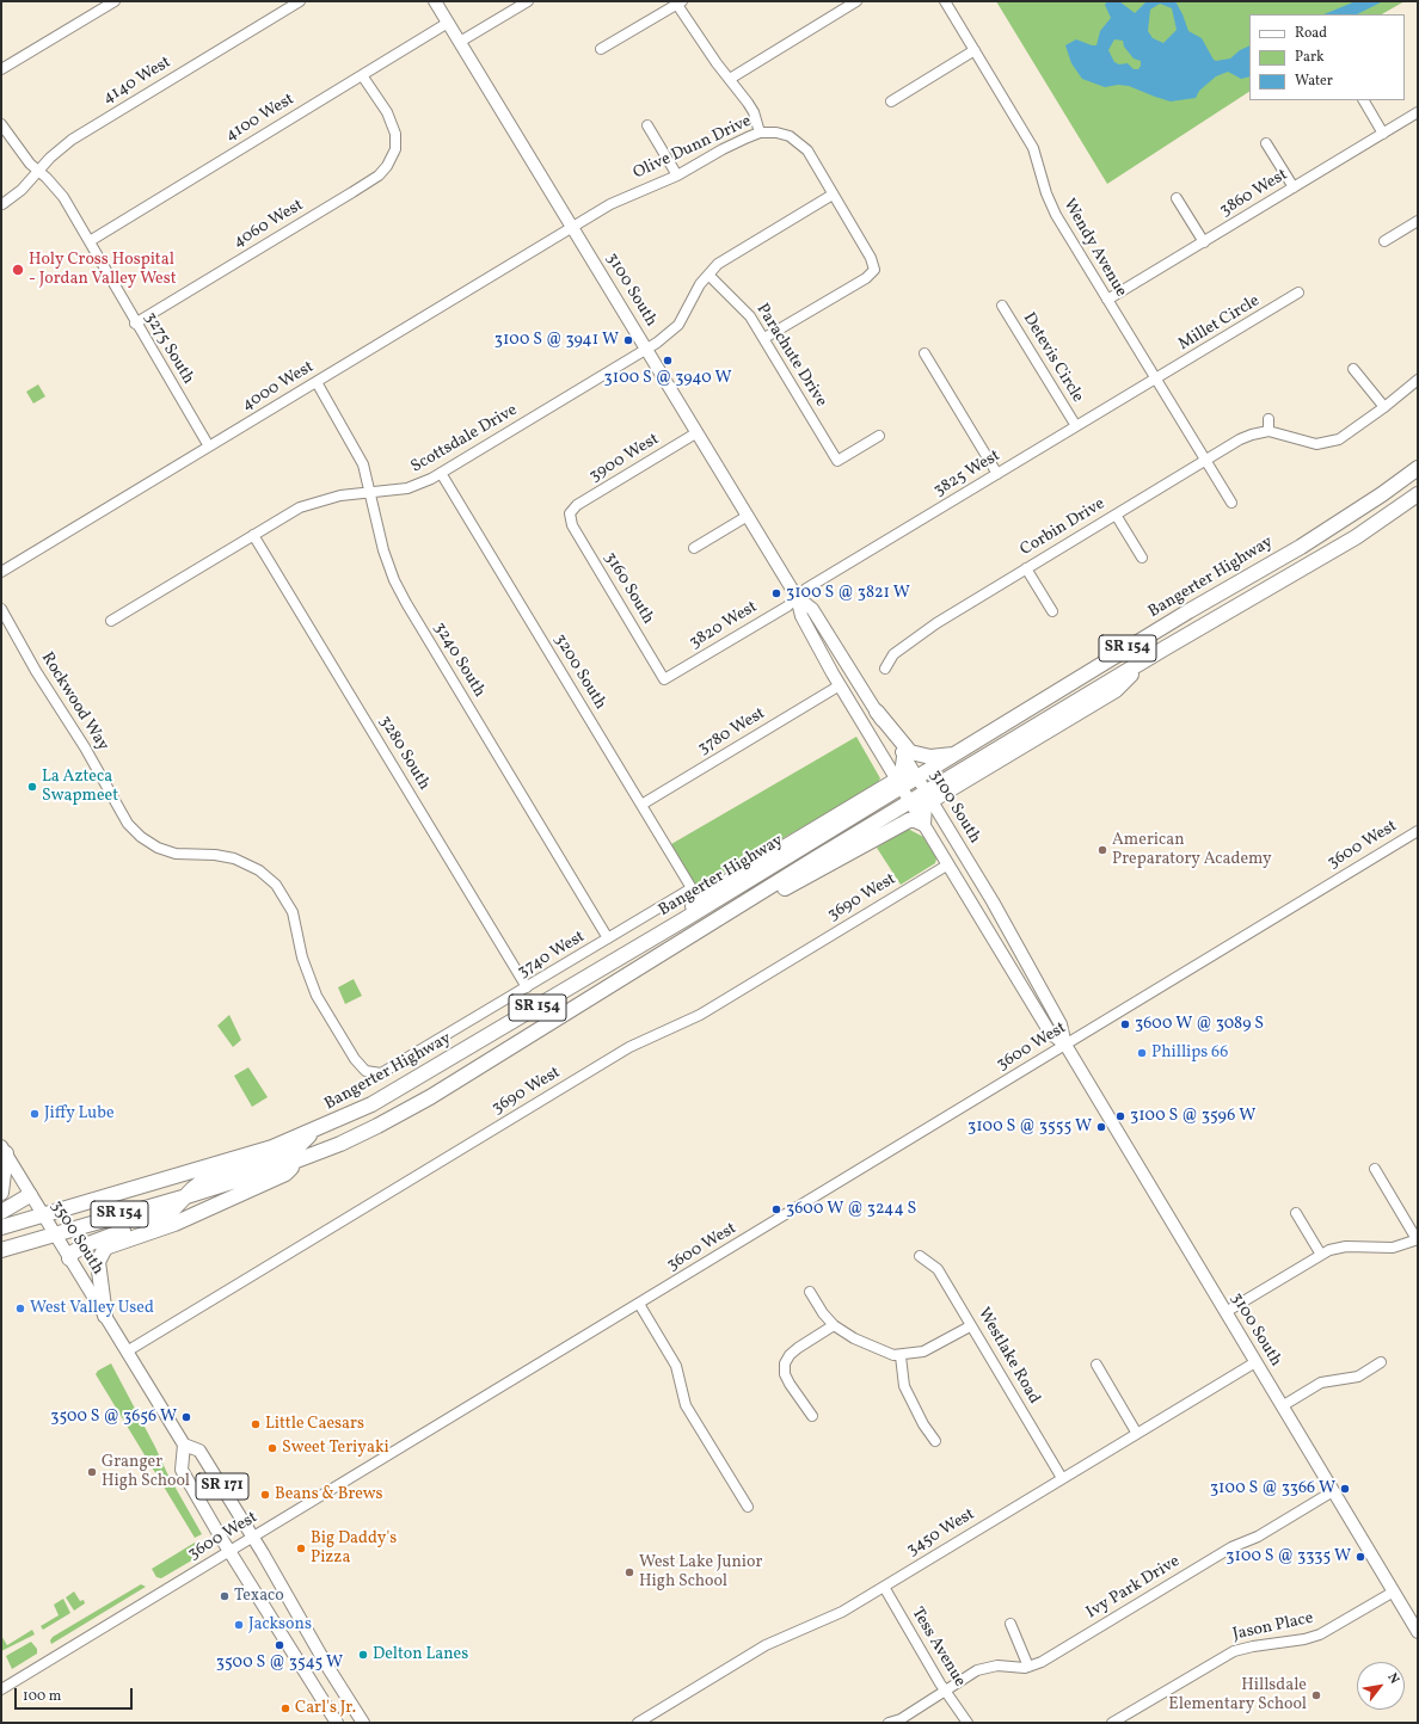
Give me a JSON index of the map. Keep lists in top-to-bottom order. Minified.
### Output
{"streets":{"highway":["Bangerter Highway","SR 154"],"main road":["3100 South","3500 South","SR 171"],"street":["4140 West","4100 West","Olive Dunn Drive","3860 West","4060 West","Wendy Avenue","Millet Circle","3275 South","Parachute Drive","Detevis Circle","4000 West","Scottsdale Drive","3900 West","3825 West","Corbin Drive","3160 South","3820 West","3240 South","3200 South","Rockwood Way","3780 West","3280 South","3600 West","3690 West","3740 West","Westlake Road","3450 West","Ivy Park Drive","Jason Place","Tess Avenue"]},"crossings":[["4140 West","3275 South"],["4100 West","4060 West"],["4100 West","3100 South"],["4100 West","3275 South"],["Olive Dunn Drive","3100 South"],["Olive Dunn Drive","Parachute Drive"],["Olive Dunn Drive","4000 West"],["Olive Dunn Drive","Scottsdale Drive"],["3860 West","Wendy Avenue"],["4060 West","3275 South"],["Wendy Avenue","Millet Circle"],["Wendy Avenue","3825 West"],["Wendy Avenue","Corbin Drive"],["3100 South","4000 West"],["3100 South","Scottsdale Drive"],["3100 South","3900 West"],["3100 South","3825 West"],["3100 South","Bangerter Highway"],["3100 South","3820 West"],["3100 South","3780 West"],["3100 South","3600 West"],["3100 South","3690 West"],["3100 South","3450 West"],["3100 South","Ivy Park Drive"],["3100 South","Jason Place"],["Millet Circle","3825 West"],["3275 South","4000 West"],["Parachute Drive","Scottsdale Drive"],["Detevis Circle","3825 West"],["4000 West","3240 South"],["Scottsdale Drive","3240 South"],["Scottsdale Drive","3200 South"],["Scottsdale Drive","3280 South"],["3900 West","3160 South"],["3825 West","3820 West"],["Bangerter Highway","SR 154"],["Bangerter Highway","3500 South"],["3160 South","3820 West"],["3240 South","3740 West"],["3200 South","3780 West"],["3200 South","3740 West"],["Rockwood Way","3740 West"],["3280 South","3740 West"],["3600 West","3500 South"],["3600 West","SR 171"],["3690 West","3500 South"],["3500 South","SR 171"],["Westlake Road","3450 West"],["3450 West","Tess Avenue"],["Ivy Park Drive","Tess Avenue"]],"places":["Holy Cross Hospital - Jordan Valley West","3100 S @ 3941 W","3100 S @ 3940 W","3100 S @ 3821 W","La Azteca Swapmeet","American Preparatory Academy","3600 W @ 3089 S","Phillips 66","Jiffy Lube","3100 S @ 3596 W","3100 S @ 3555 W","3600 W @ 3244 S","West Valley Used","3500 S @ 3656 W","Little Caesars","Sweet Teriyaki","Granger High School","3100 S @ 3366 W","Beans & Brews","Big Daddy's Pizza","3100 S @ 3335 W","West Lake Junior High School","Texaco","Jacksons","3500 S @ 3545 W","Delton Lanes","Hillsdale Elementary School","Carl's Jr."],"legend":["Road","Park","Water"],"scale_bar":"100 m","north":"top right"}
